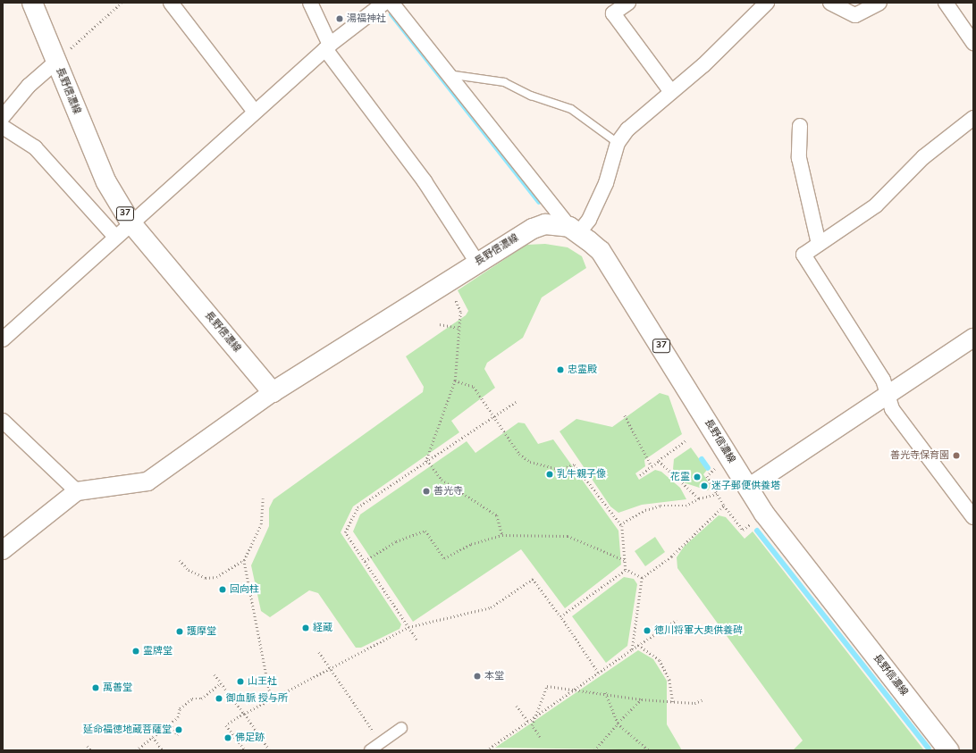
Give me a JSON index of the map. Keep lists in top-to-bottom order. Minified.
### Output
{"streets":{"main road":["長野信濃線","37"]},"places":["湯福神社","忠霊殿","善光寺保育園","乳牛親子像","花霊","迷子郵便供養塔","善光寺","回向柱","経蔵","徳川将軍大奥供養碑","護摩堂","霊牌堂","本堂","山王社","萬善堂","御血脈 授与所","延命福徳地蔵菩薩堂","佛足跡"]}
